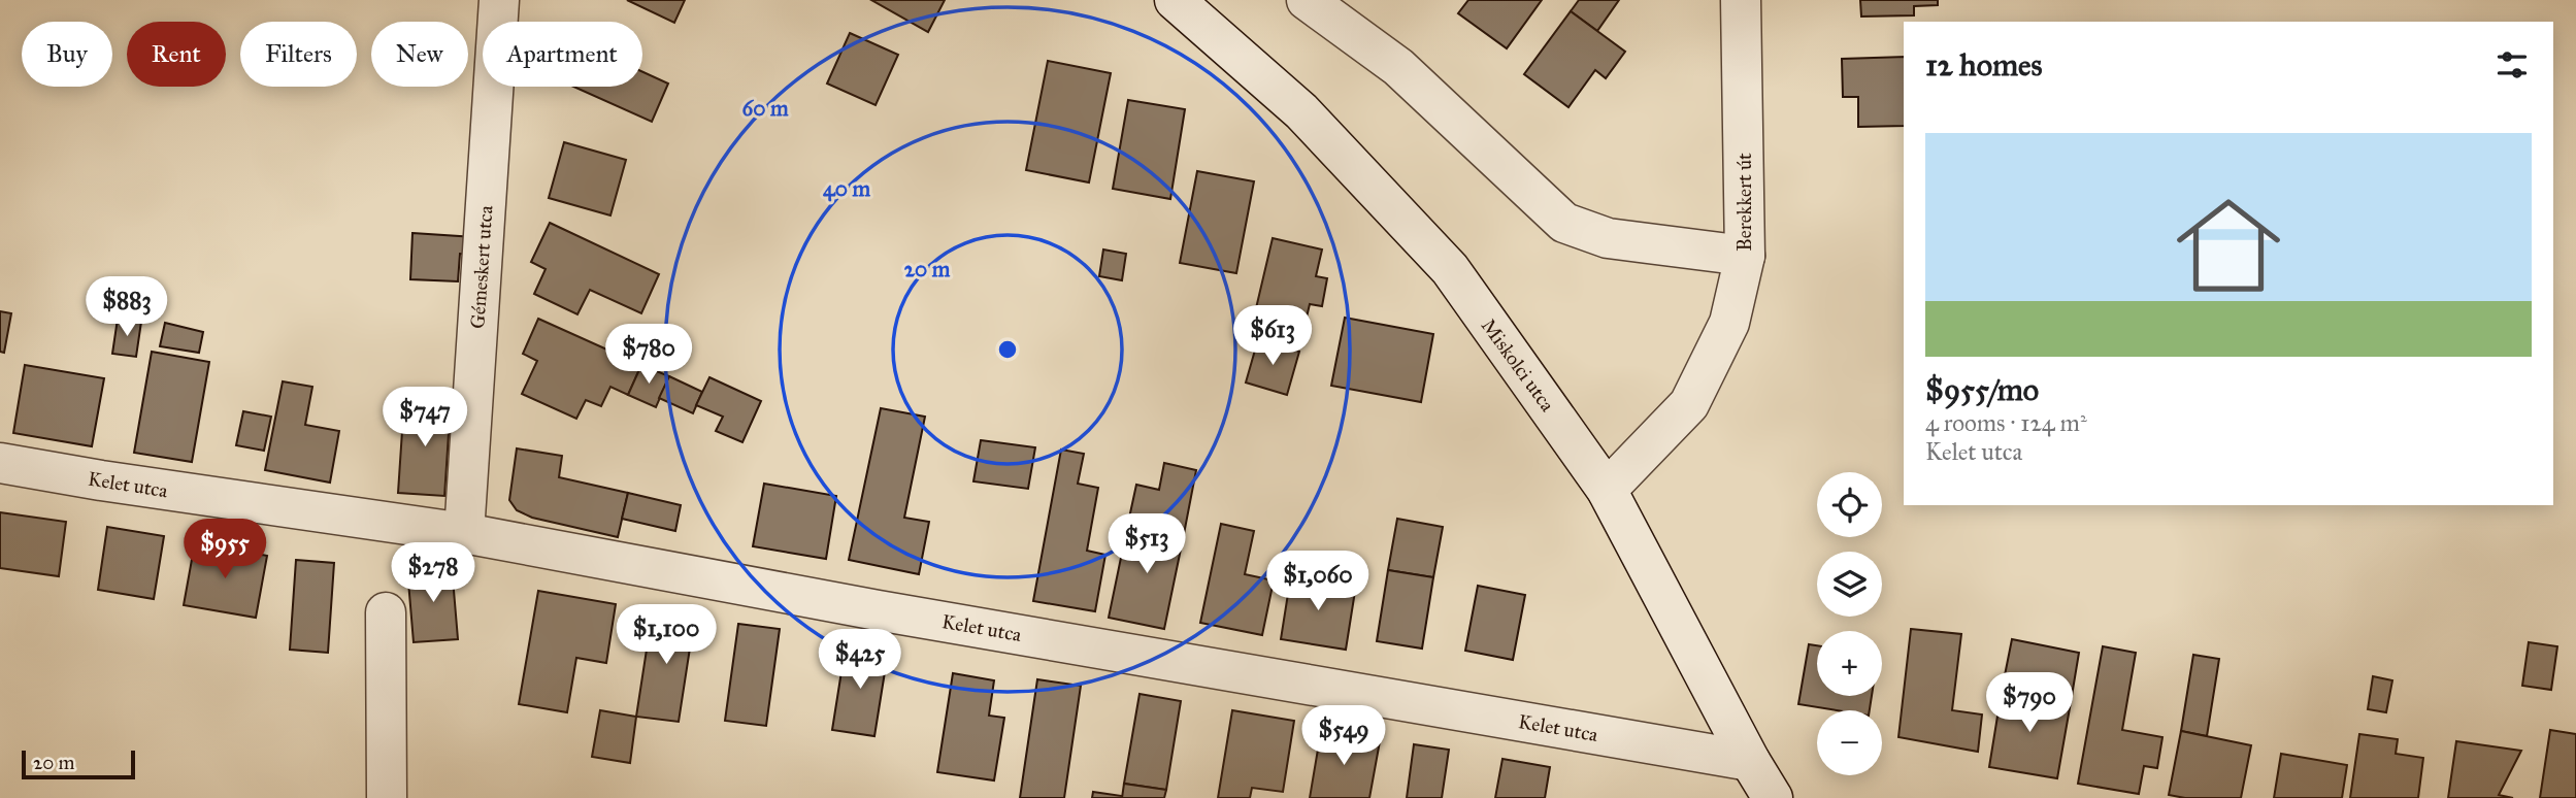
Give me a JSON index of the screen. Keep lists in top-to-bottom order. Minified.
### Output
{"streets":{"street":["Berekkert út","Gémeskert utca","Miskolci utca","Kelet utca"]},"crossings":[["Berekkert út","Miskolci utca"],["Gémeskert utca","Kelet utca"],["Miskolci utca","Kelet utca"]],"scale_bar":"20 m","page":{"chip":["Buy","Rent","Filters","New","Apartment"],"heading":"12 homes","list":[{"name":"$955/mo","note":"4 rooms · 124 m² · Kelet utca"}],"price":["$883","$613","$780","$747","$513","$955","$278","$1,060","$1,100","$425","$790","$549"],"map_buttons":["+","−"],"scale":"20 m"},"rings":["60 m","40 m","20 m"]}
